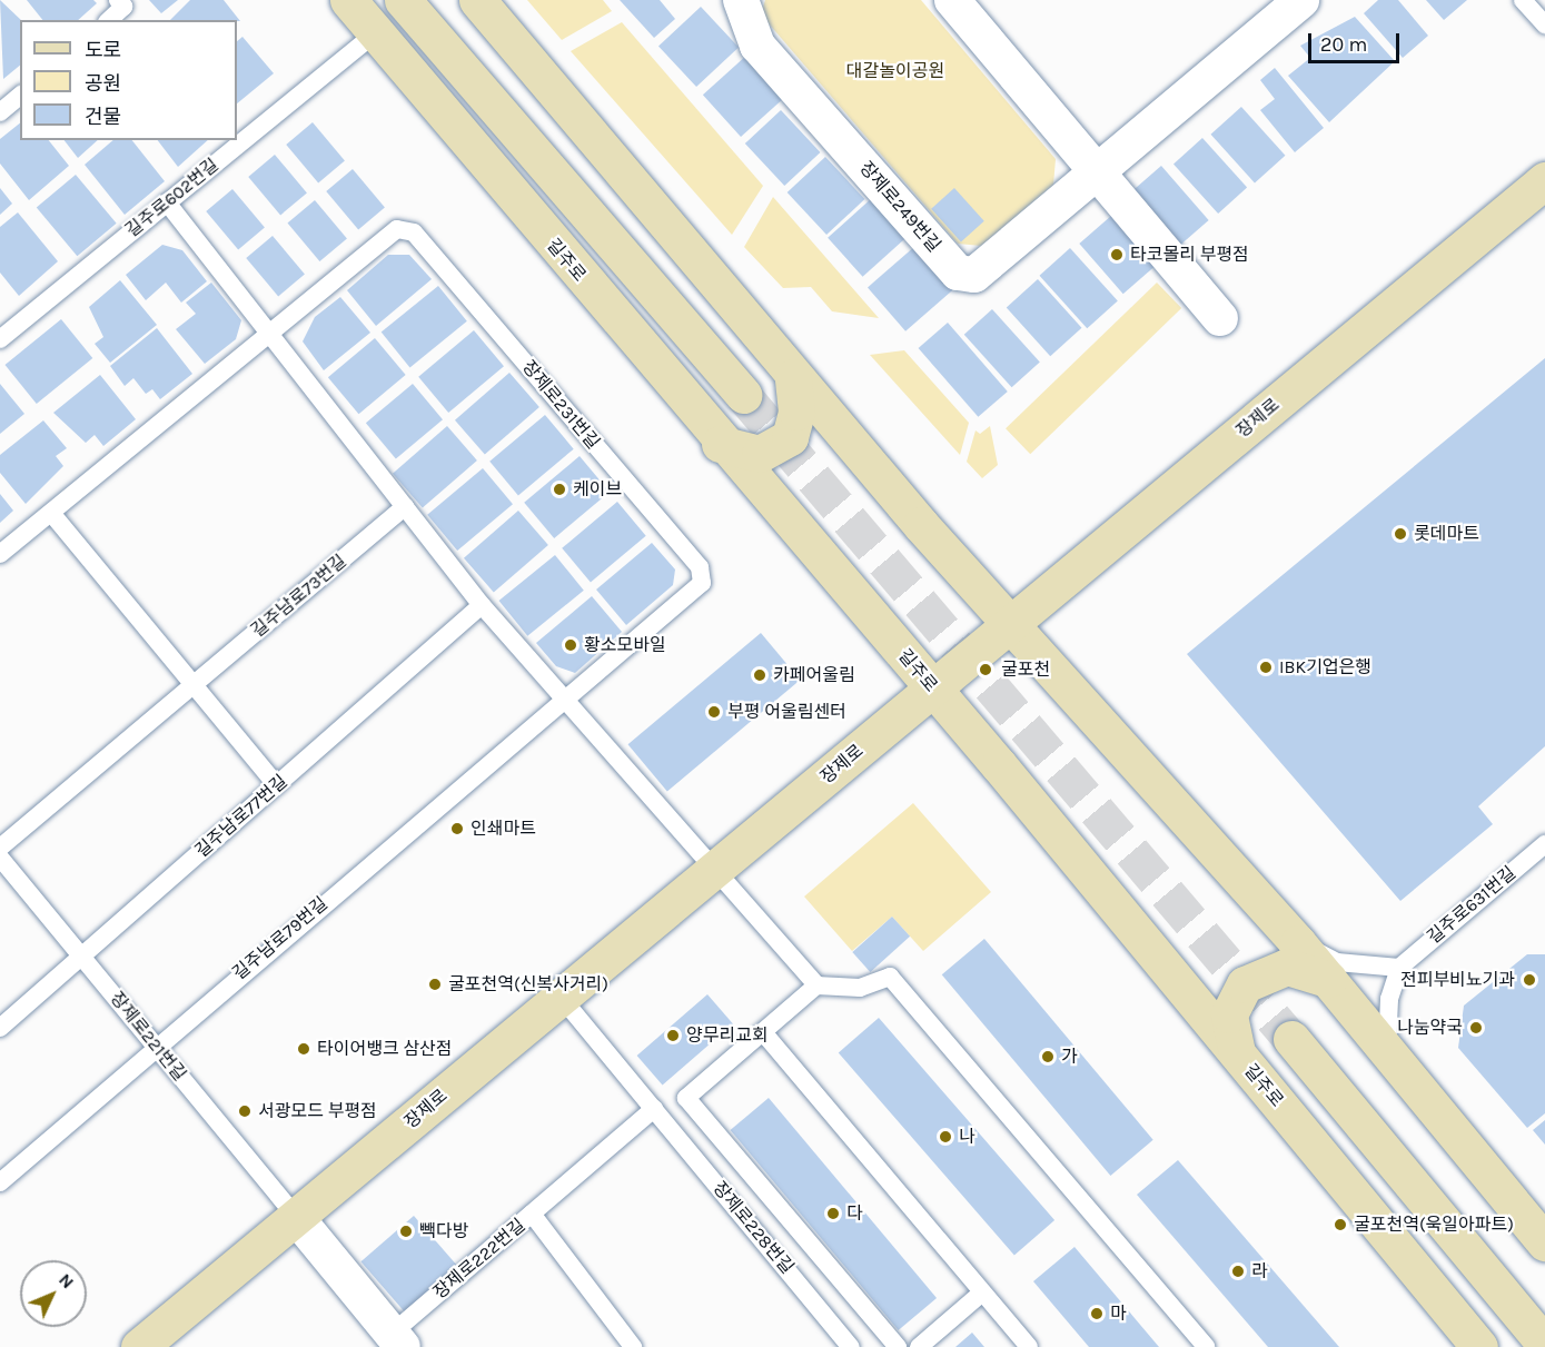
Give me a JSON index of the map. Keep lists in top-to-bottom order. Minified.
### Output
{"streets":{"main road":["길주로","장제로"],"street":["장제로249번길","장제로222번길"],"lane":["길주로602번길","장제로231번길","길주남로73번길","길주남로77번길","길주로631번길","길주남로79번길","장제로221번길","장제로228번길"]},"crossings":[["길주로602번길","길주로"],["길주로","장제로"],["장제로231번길","길주남로79번길"],["장제로","장제로221번길"],["장제로","장제로228번길"],["장제로","장제로222번길"],["길주남로77번길","장제로221번길"],["길주남로79번길","장제로221번길"],["장제로221번길","장제로222번길"]],"parks":["대갈놀이공원"],"places":["타코몰리 부평점","케이브","롯데마트","황소모바일","IBK기업은행","굴포천","카페어울림","부평 어울림센터","인쇄마트","전피부비뇨기과","굴포천역(신복사거리)","나눔약국","양무리교회","타이어뱅크 삼산점","가","서광모드 부평점","나","다","굴포천역(욱일아파트)","빽다방","라","마"],"legend":["도로","공원","건물"],"scale_bar":"20 m","north":"top right"}
